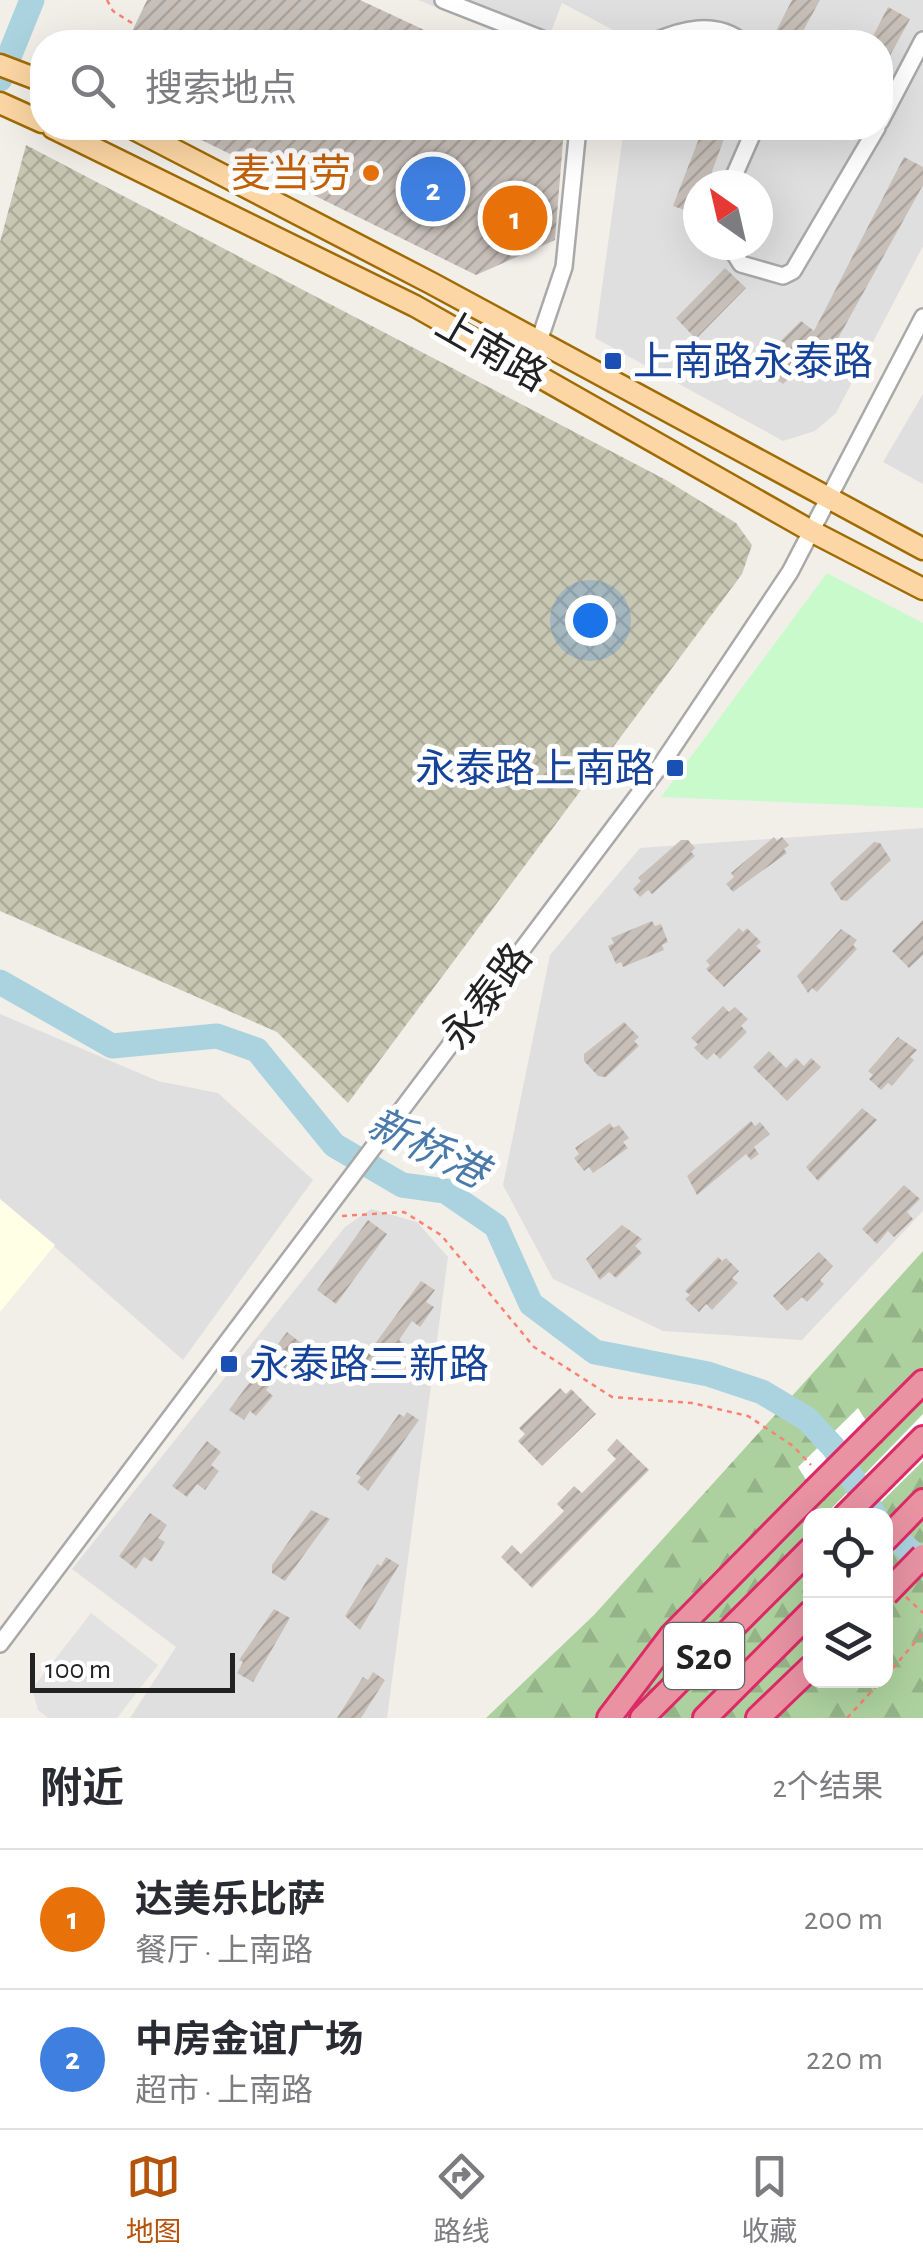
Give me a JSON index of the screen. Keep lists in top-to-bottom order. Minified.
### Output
{"streets":{"highway":["S20"],"main road":["上南路"],"street":["永泰路"]},"crossings":[["上南路","永泰路"]],"water":["新桥港"],"places":{"other":["麦当劳"],"transit":["上南路永泰路","永泰路上南路","永泰路三新路"]},"scale_bar":"100 m","north":"top left","page":{"search":"搜索地点","pins":["2","1"],"scale":"100 m","heading":["附近","2个结果"],"list":[{"mark":"1","name":"达美乐比萨","note":"餐厅 · 上南路","value":"200 m"},{"mark":"2","name":"中房金谊广场","note":"超市 · 上南路","value":"220 m"}],"nav":["地图","路线","收藏"]}}
